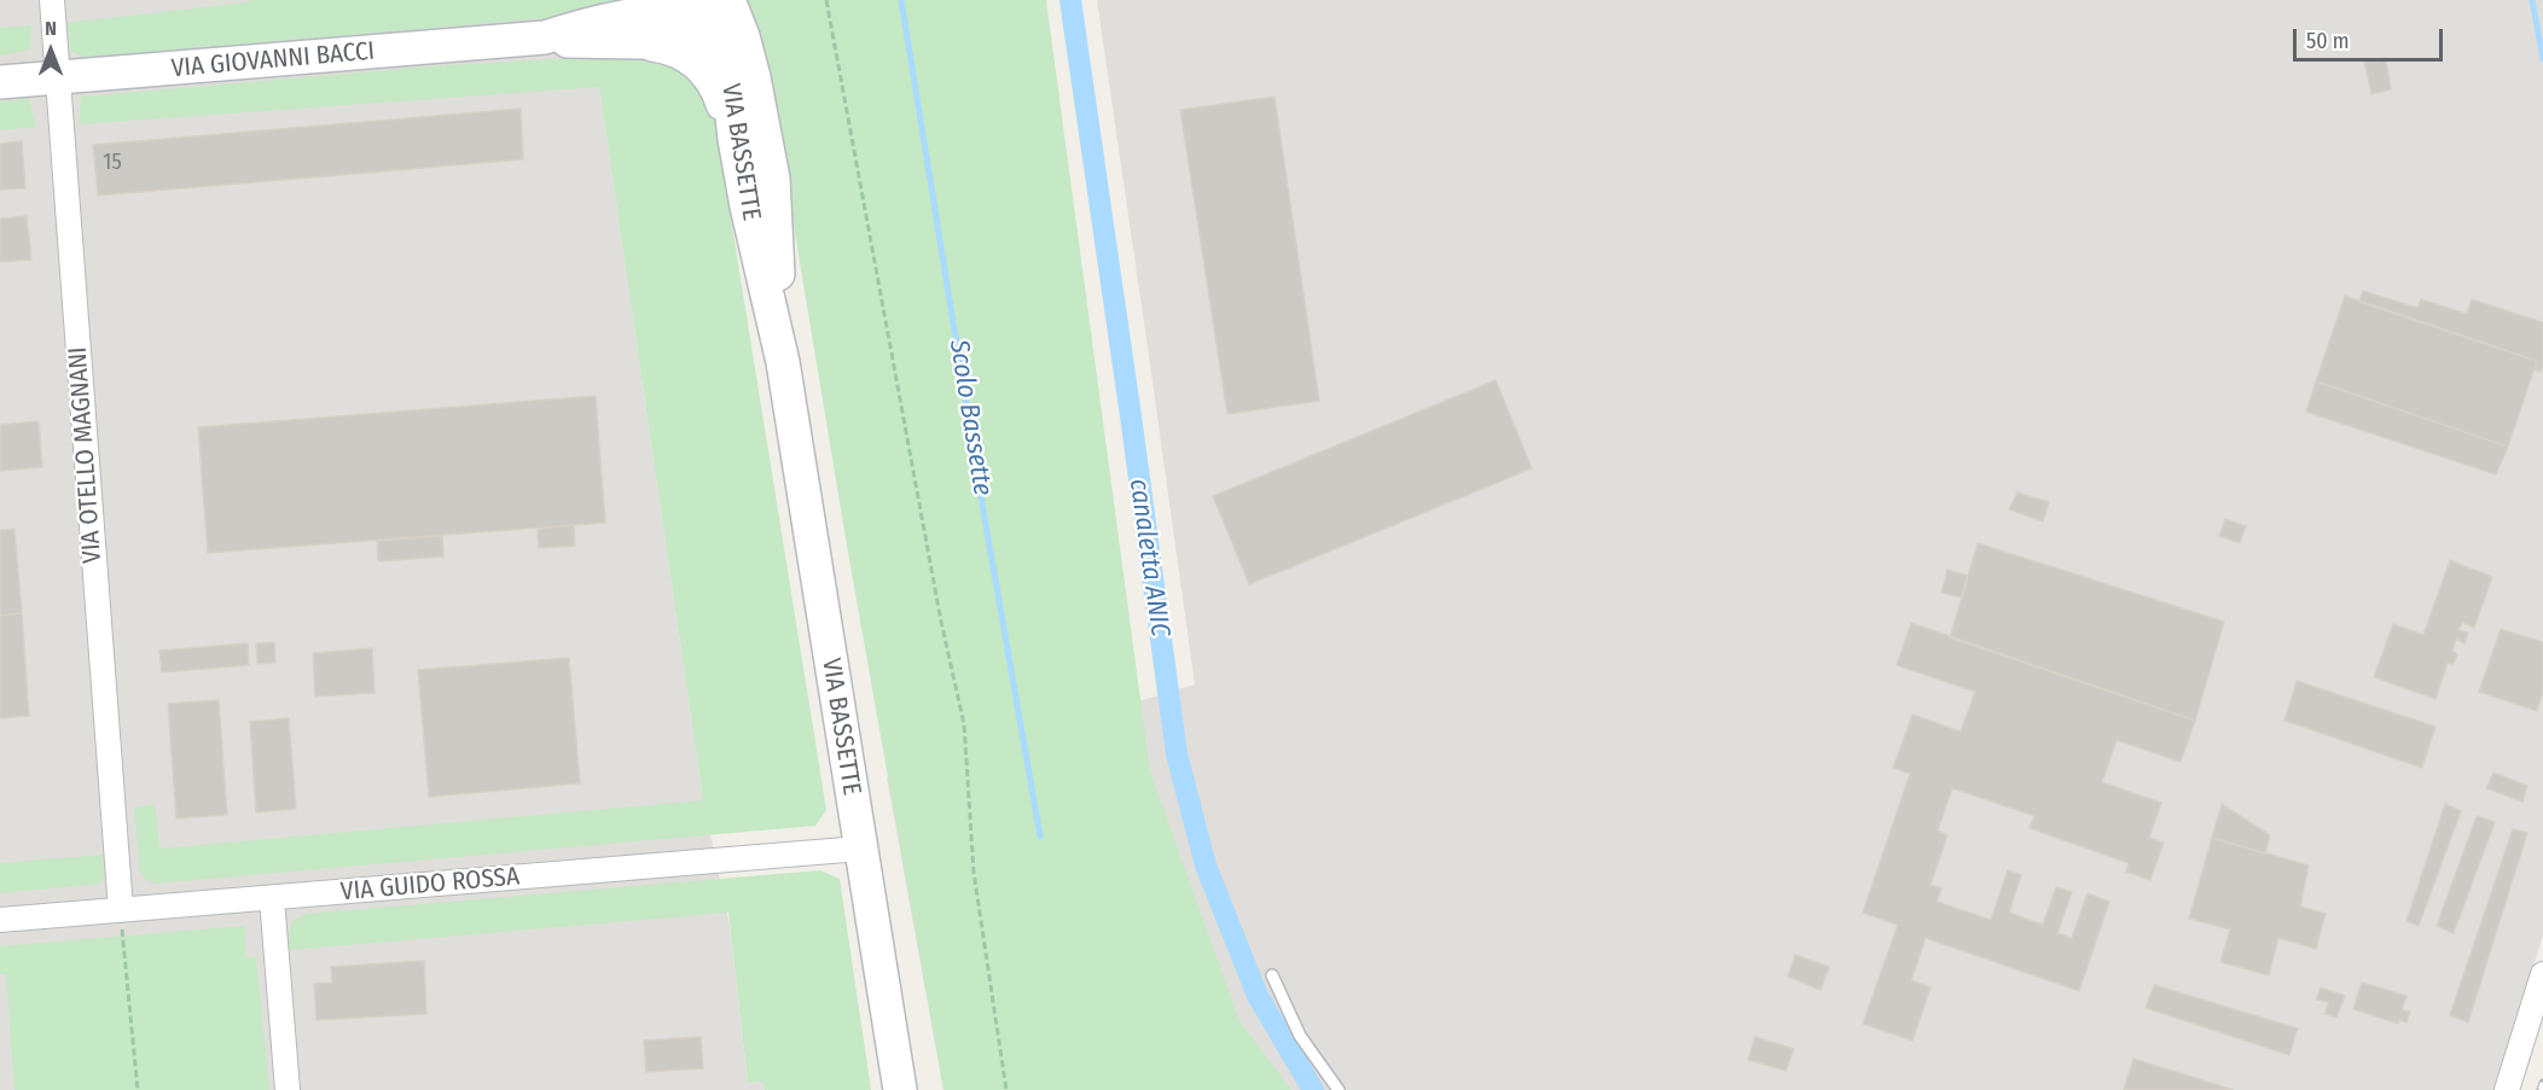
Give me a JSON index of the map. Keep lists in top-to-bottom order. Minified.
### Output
{"streets":{"main road":["VIA GIOVANNI BACCI","VIA BASSETTE"],"street":["VIA OTELLO MAGNANI","VIA GUIDO ROSSA"]},"crossings":[["VIA GIOVANNI BACCI","VIA BASSETTE"],["VIA GIOVANNI BACCI","VIA OTELLO MAGNANI"],["VIA BASSETTE","VIA GUIDO ROSSA"],["VIA OTELLO MAGNANI","VIA GUIDO ROSSA"]],"water":["Scolo Bassette","canaletta ANIC"],"house_numbers":["15"],"scale_bar":"50 m","north":"top"}
